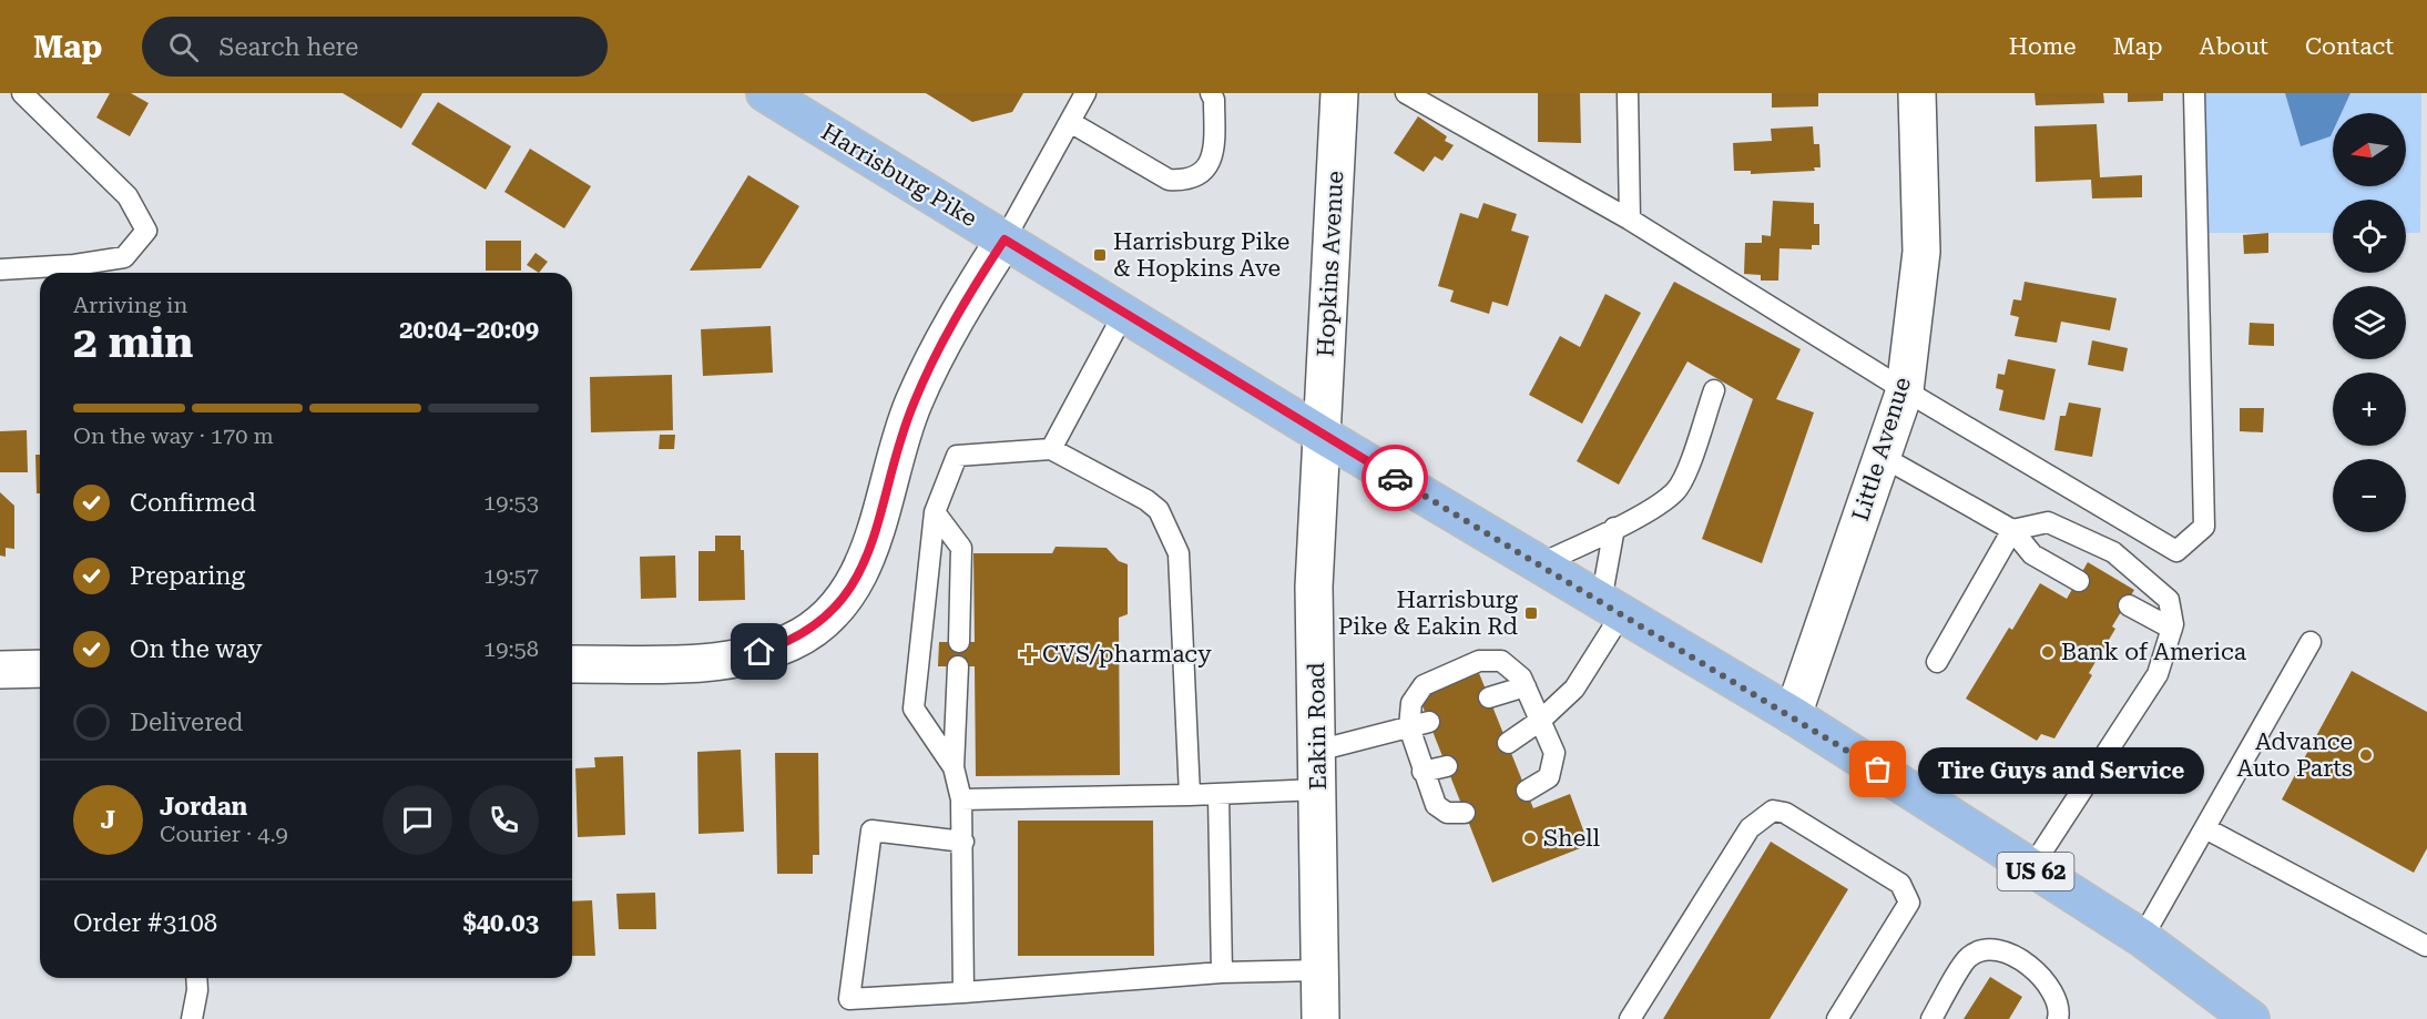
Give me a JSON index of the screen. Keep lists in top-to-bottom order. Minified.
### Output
{"streets":{"main road":["Harrisburg Pike","US 62"],"street":["Hopkins Avenue","Little Avenue","Eakin Road"]},"crossings":[["Harrisburg Pike","Hopkins Avenue"],["Harrisburg Pike","Little Avenue"],["Harrisburg Pike","Eakin Road"],["Hopkins Avenue","Eakin Road"]],"places":{"transit":["Harrisburg Pike & Hopkins Ave","Harrisburg Pike & Eakin Rd"],"other":["Bank of America","Advance Auto Parts","Tire Guys and Service","Shell"],"health":["CVS/pharmacy"]},"north":"left","page":{"header":"Map","search":"Search here","nav":["Home","Map","About","Contact"],"map_buttons":["+","−"],"heading":["2 min","Arriving in","20:04–20:09"],"panel":["Jordan","Courier · 4.9","Order #3108","$40.03"],"bar":"On the way · 170 m","list":[["Confirmed","19:53"],["Preparing","19:57"],["On the way","19:58"],"Delivered"],"bubble":"Tire Guys and Service","round":"J"}}
